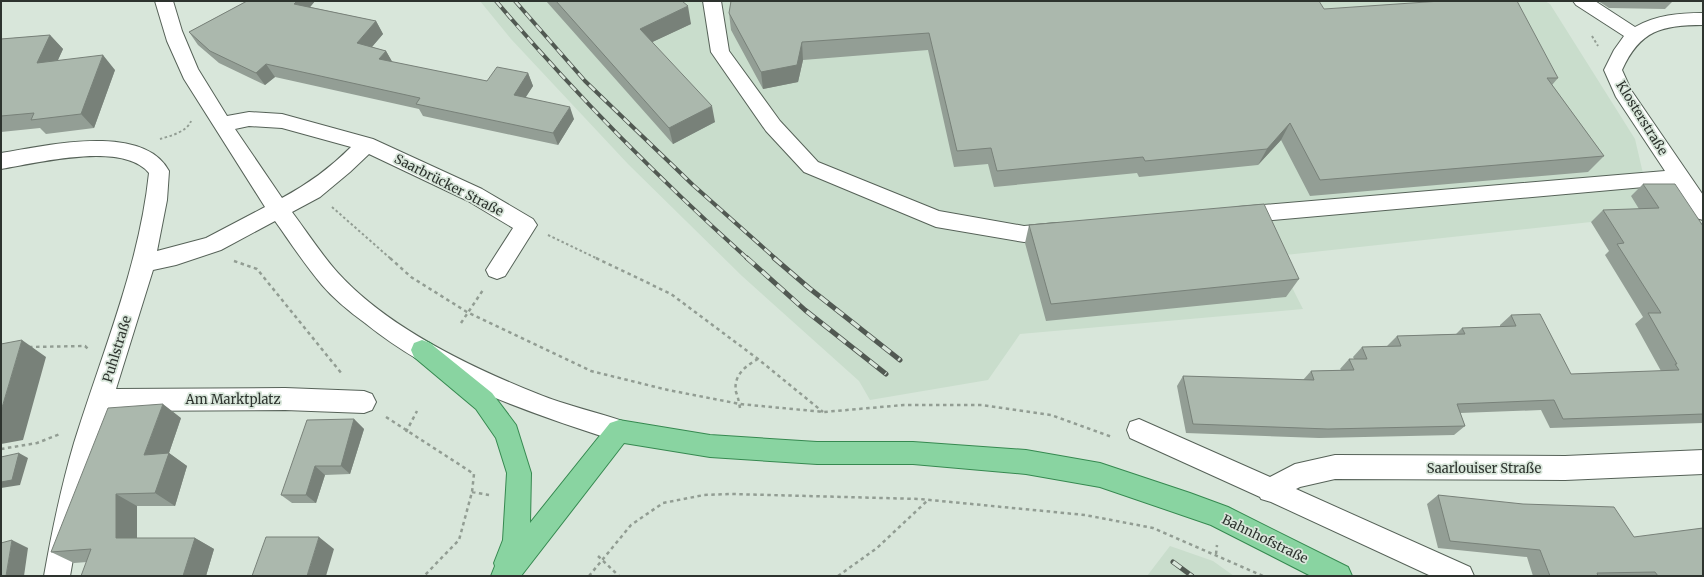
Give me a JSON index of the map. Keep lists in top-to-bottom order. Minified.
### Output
{"streets":{"main road":["Bahnhofstraße"],"street":["Klosterstraße","Saarbrücker Straße","Puhlstraße","Am Marktplatz","Saarlouiser Straße"]},"crossings":[["Puhlstraße","Am Marktplatz"]]}
